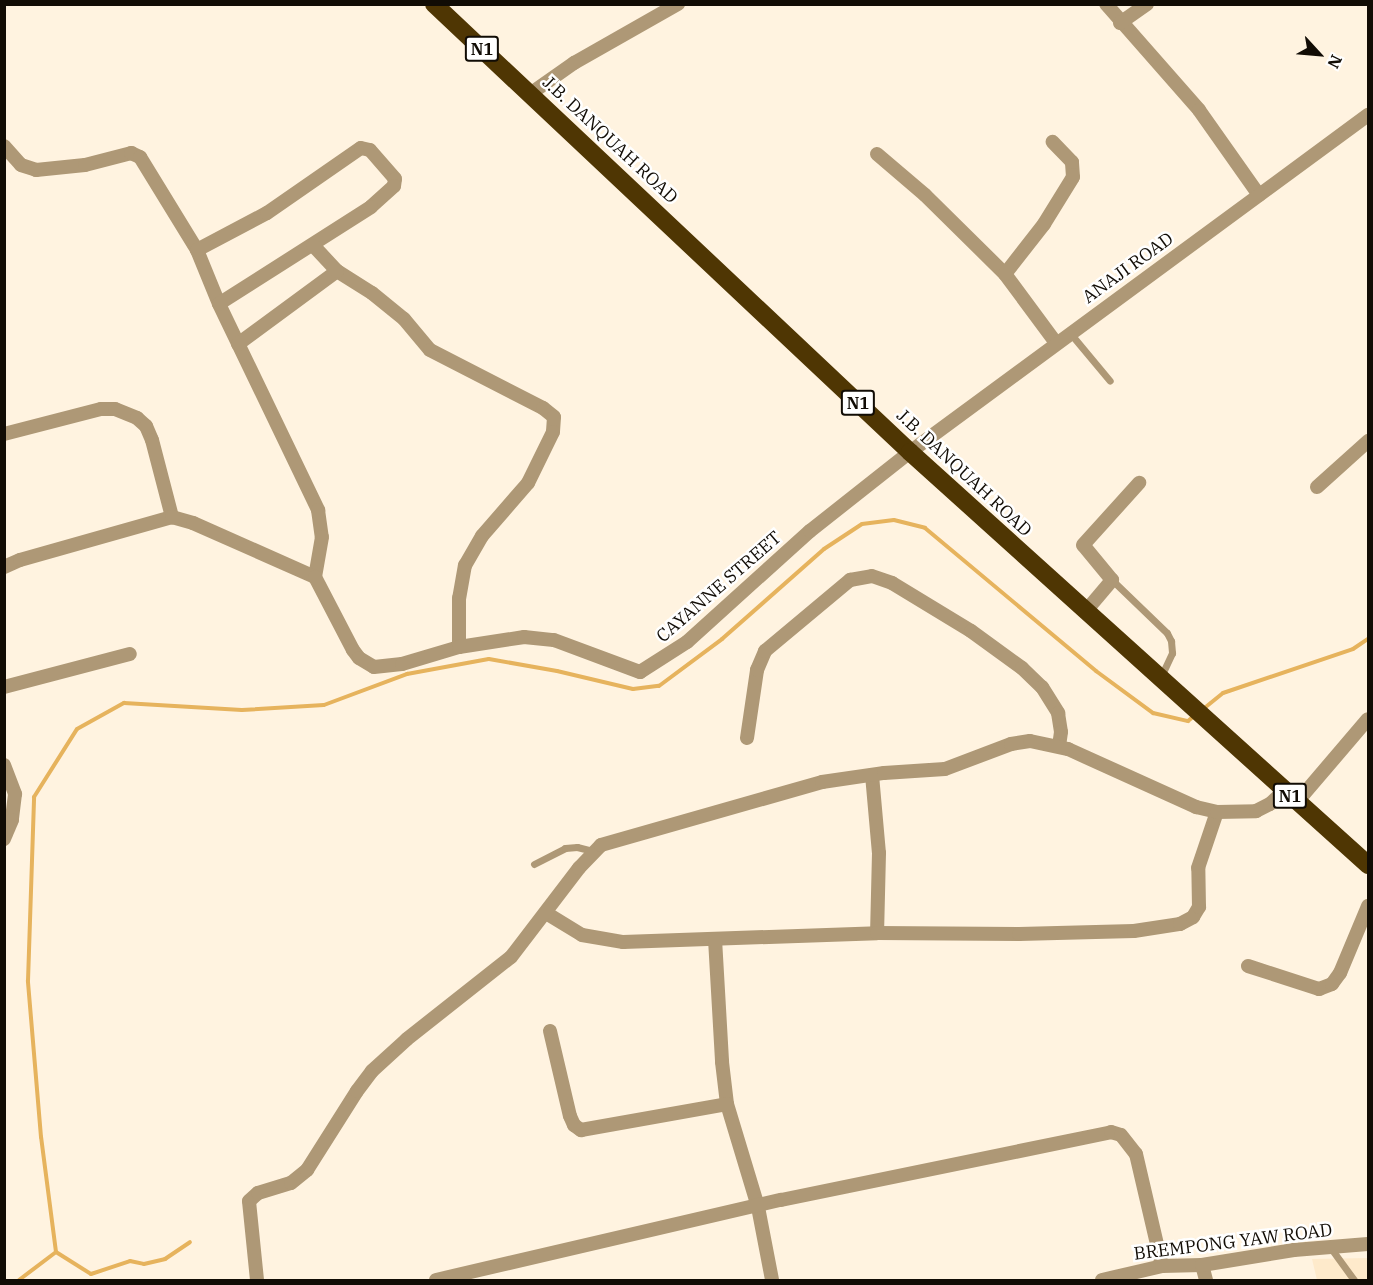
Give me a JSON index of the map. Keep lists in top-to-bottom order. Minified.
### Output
{"streets":{"highway":["N1","J.B. DANQUAH ROAD"],"street":["ANAJI ROAD","CAYANNE STREET","BREMPONG YAW ROAD"]},"crossings":[["J.B. DANQUAH ROAD","ANAJI ROAD"],["J.B. DANQUAH ROAD","CAYANNE STREET"],["ANAJI ROAD","CAYANNE STREET"]],"north":"bottom right"}
